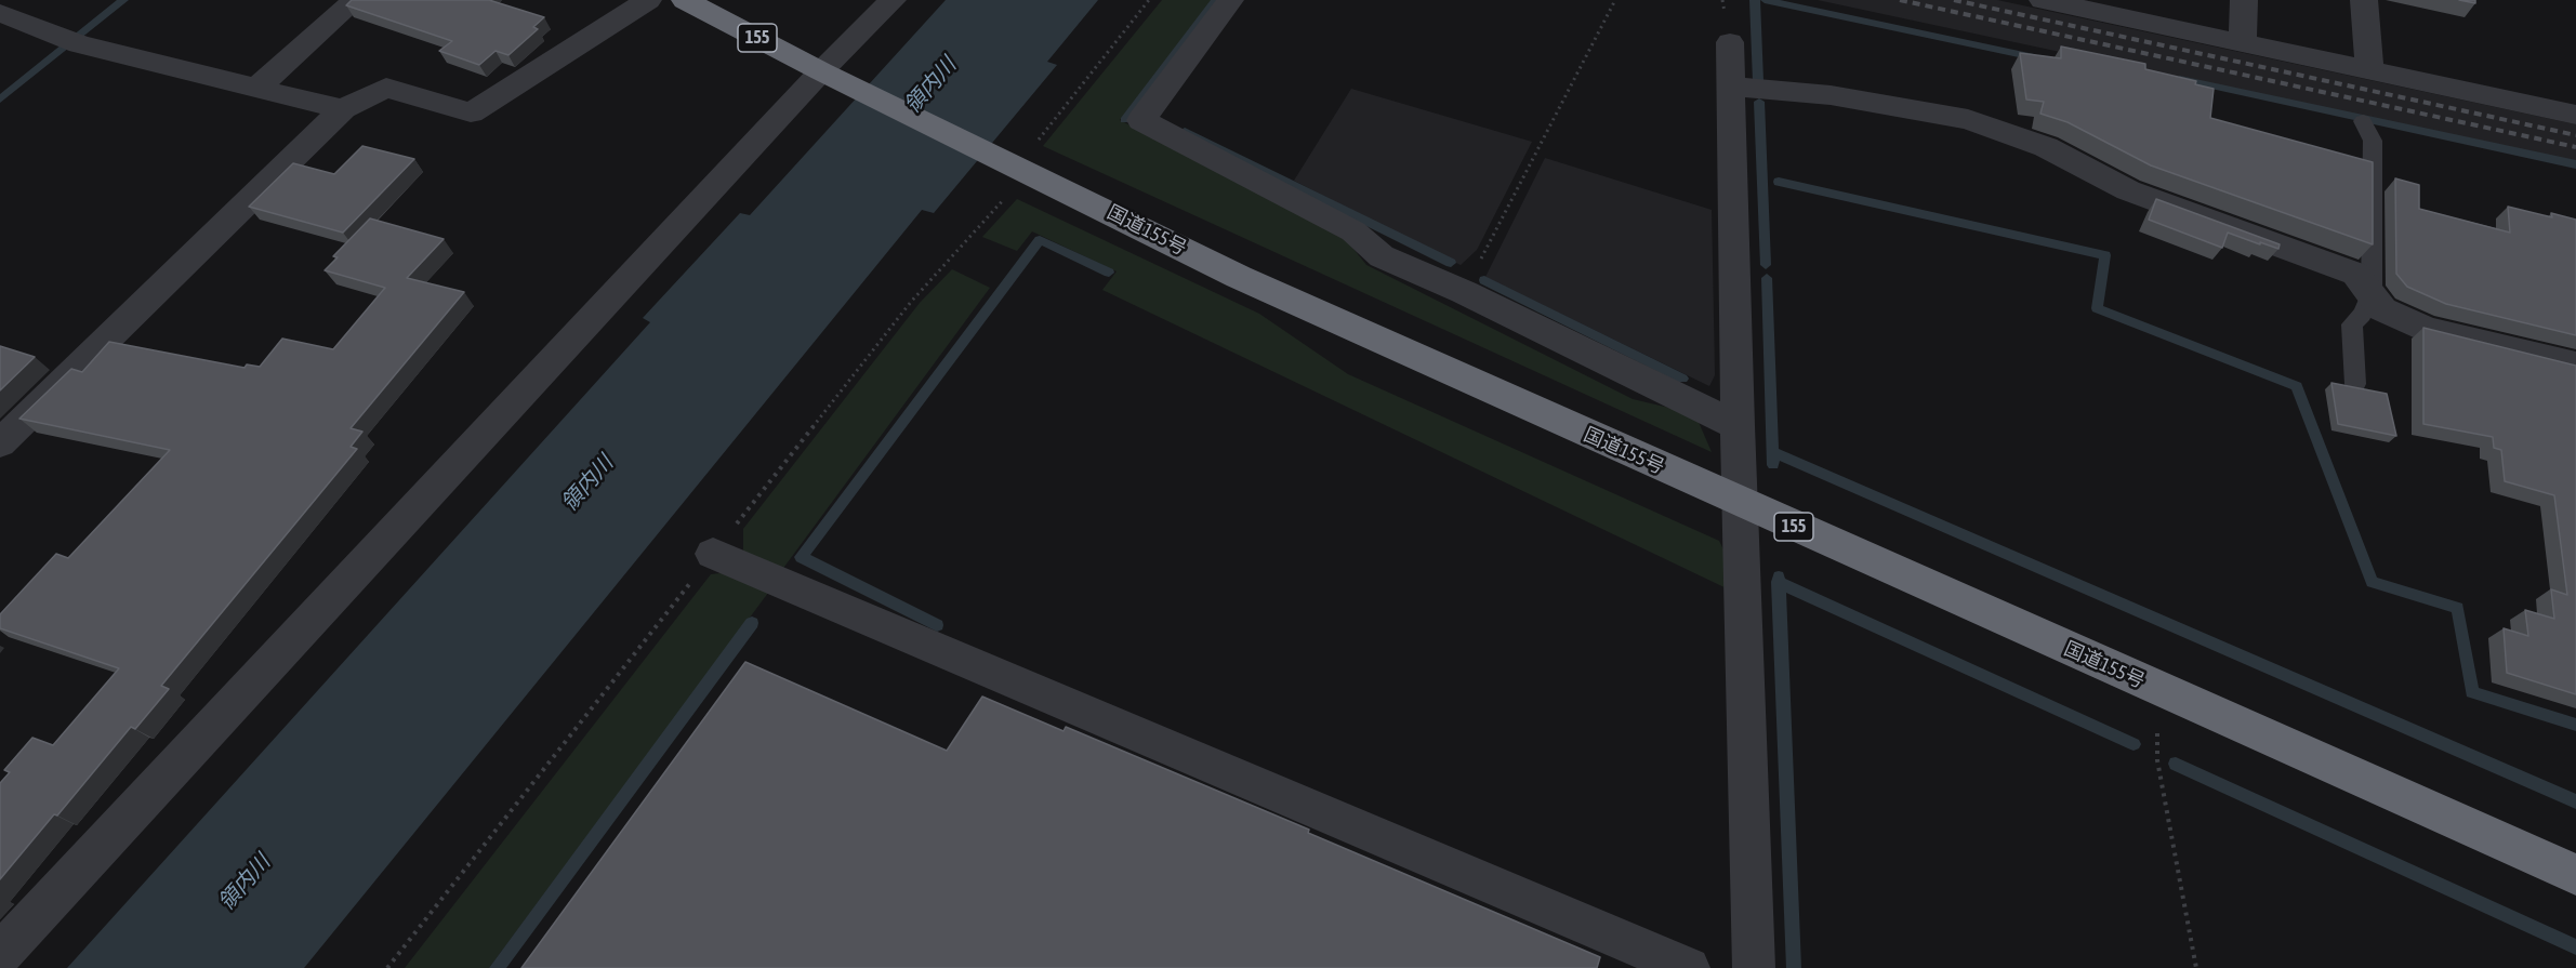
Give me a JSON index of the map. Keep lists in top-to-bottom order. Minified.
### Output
{"streets":{"highway":["155","国道155号"]},"water":["領内川"]}
